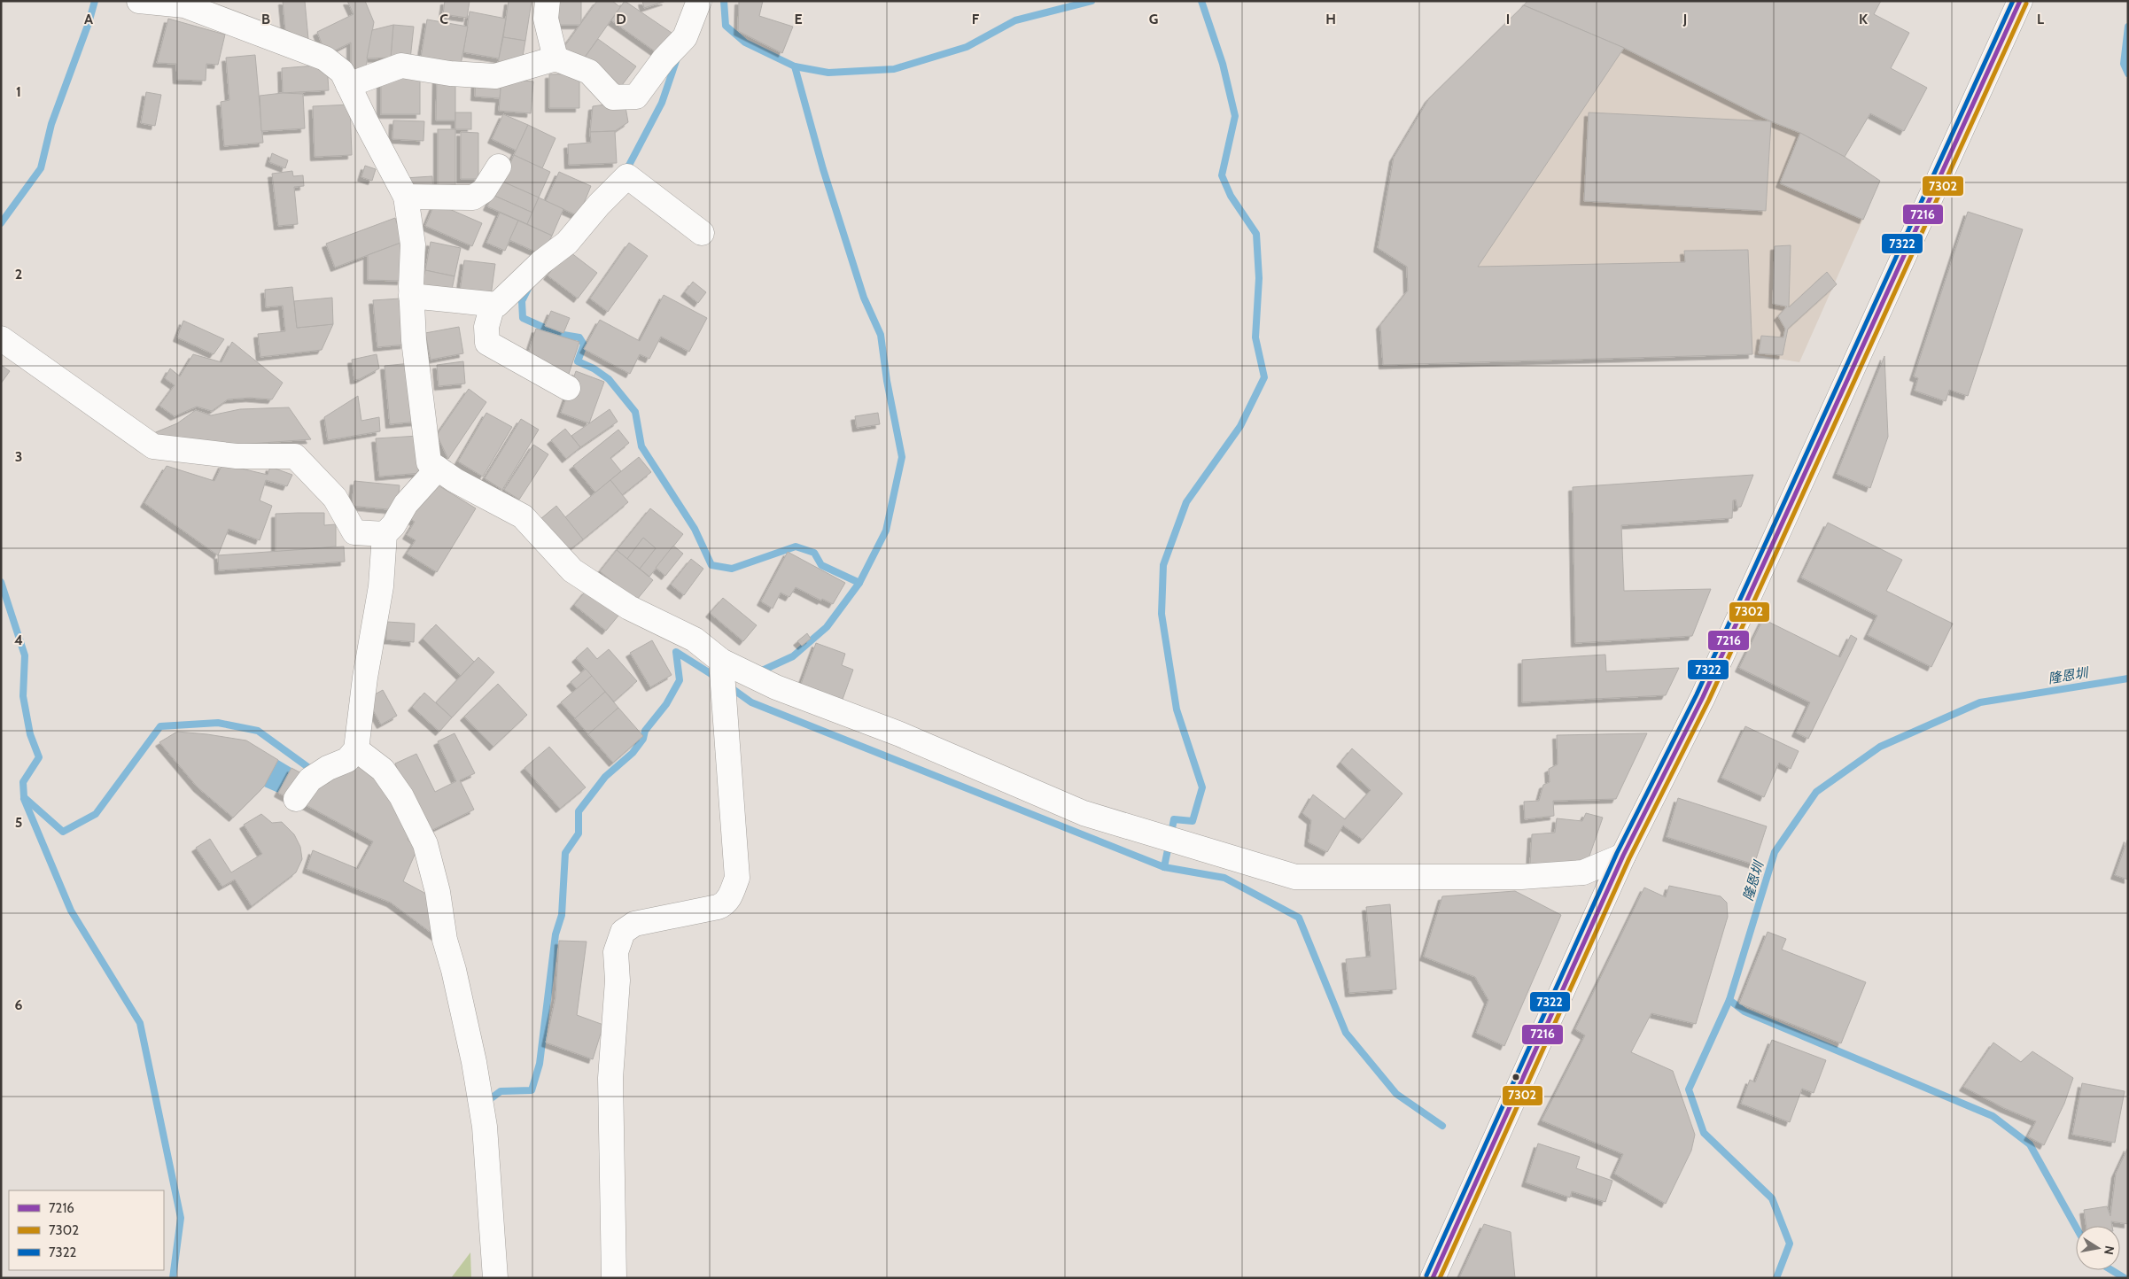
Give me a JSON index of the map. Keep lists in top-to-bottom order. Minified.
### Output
{"water":["隆恩圳"],"lines":["transit line 7216","transit line 7322","transit line 7302"],"legend":["7216","7302","7322"],"north":"right","grid":{"columns":["A","B","C","D","E","F","G","H","I","J","K","L"],"rows":["1","2","3","4","5","6"]}}
